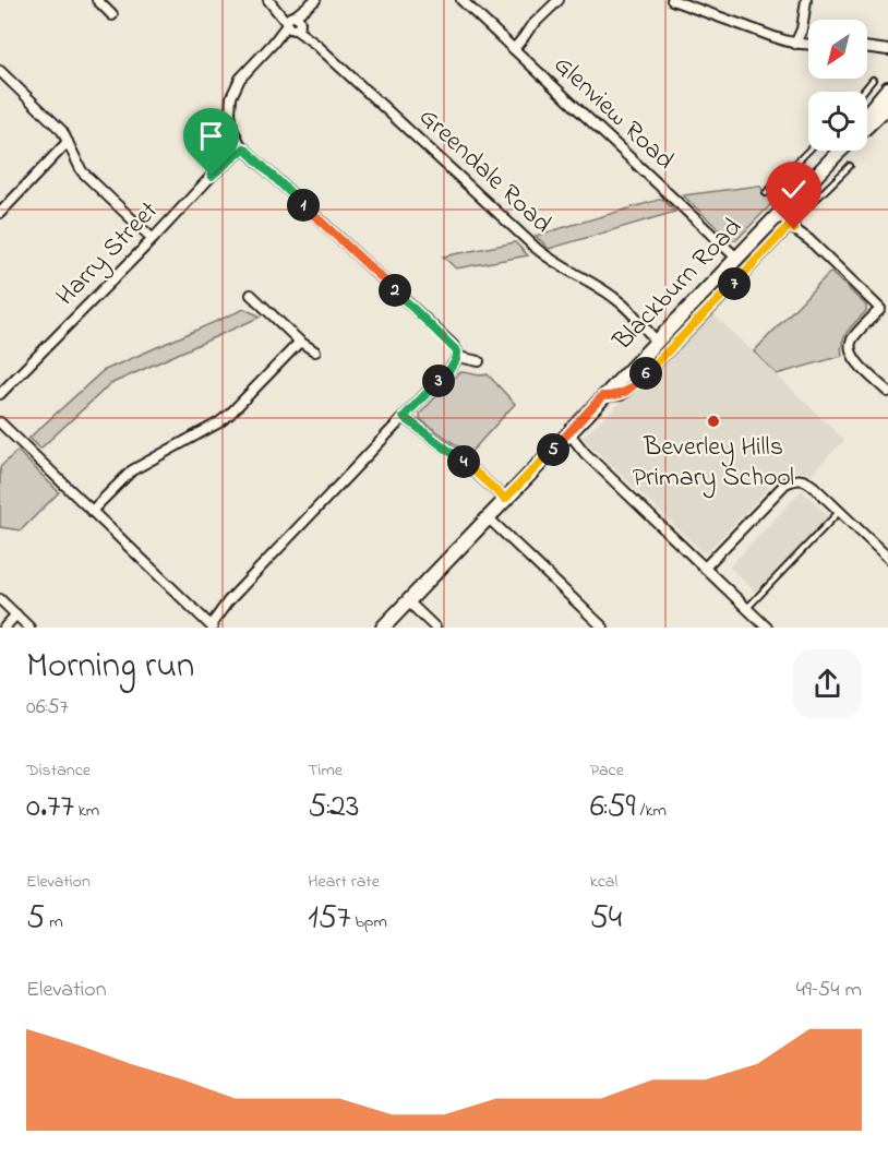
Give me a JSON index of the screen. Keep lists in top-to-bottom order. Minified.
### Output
{"streets":{"main road":["Blackburn Road"],"street":["Glenview Road","Greendale Road","Harry Street"]},"crossings":[["Glenview Road","Blackburn Road"],["Greendale Road","Blackburn Road"]],"places":["Beverley Hills Primary School"],"north":"bottom left","page":{"pins":["1","7","2","6","3","5","4"],"heading":["Morning run","06:57"],"stats":[["Distance","0.77 km"],["Time","5:23"],["Pace","6:59 /km"],["Elevation","5 m"],["Heart rate","157 bpm"],["kcal","54"]],"chart":["Elevation","49–54 m"]}}
